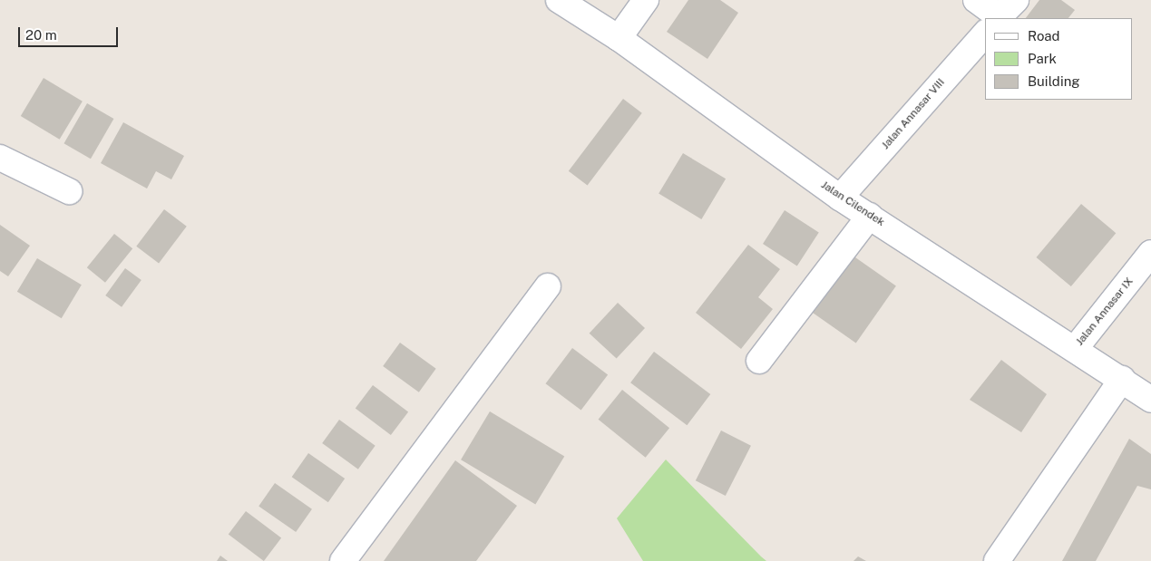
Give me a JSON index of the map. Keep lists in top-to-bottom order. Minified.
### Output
{"streets":{"street":["Jalan Annasar VIII","Jalan Cilendek","Jalan Annasar IX"]},"crossings":[["Jalan Annasar VIII","Jalan Cilendek"],["Jalan Cilendek","Jalan Annasar IX"]],"legend":["Road","Park","Building"],"scale_bar":"20 m"}
